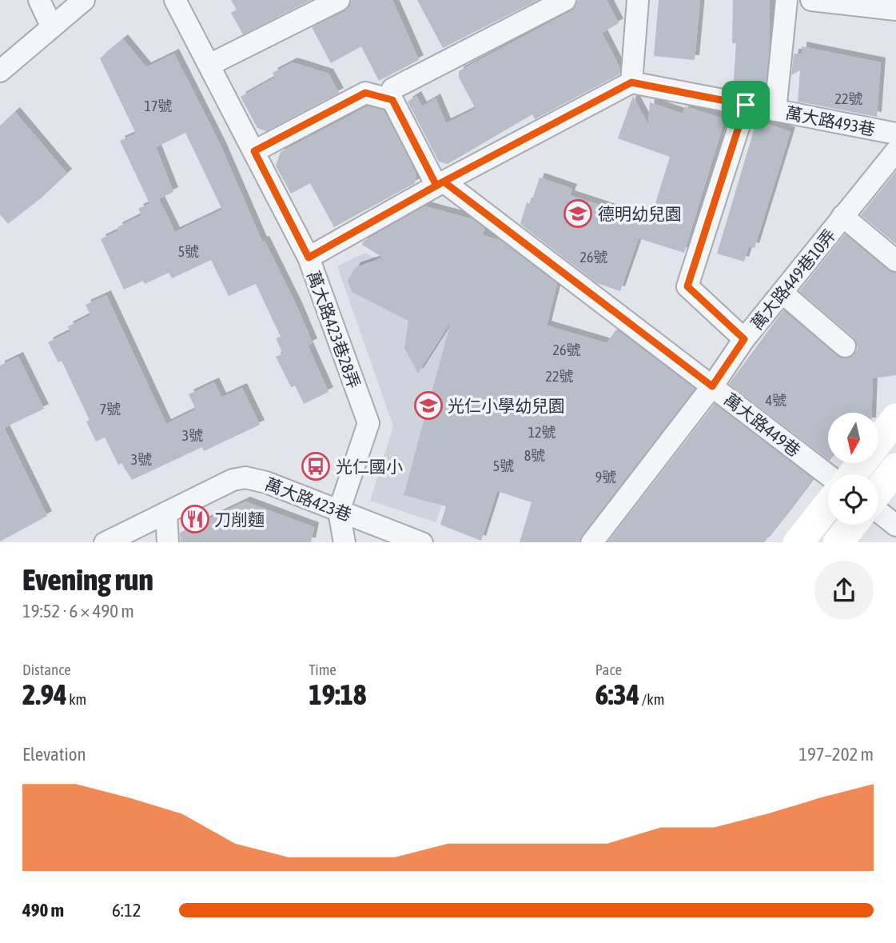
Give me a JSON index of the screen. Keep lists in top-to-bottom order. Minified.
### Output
{"streets":{"street":["萬大路493巷","萬大路449巷10弄","萬大路423巷28弄","萬大路449巷","萬大路423巷"]},"crossings":[["萬大路449巷10弄","萬大路449巷"],["萬大路423巷28弄","萬大路423巷"]],"places":{"school or university":["德明幼兒園","光仁小學幼兒園"],"bus stop":["光仁國小"],"restaurant":["刀削麵"]},"house_numbers":["22號","17號","5號","26號","26號","22號","4號","7號","12號","3號","8號","3號","5號","9號"],"north":"bottom","page":{"heading":["Evening run","19:52 · 6 × 490 m"],"stats":[["Distance","2.94 km"],["Time","19:18"],["Pace","6:34 /km"]],"chart":["Elevation","197–202 m"],"list":[{"name":"490 m","note":"6:12"}]}}
